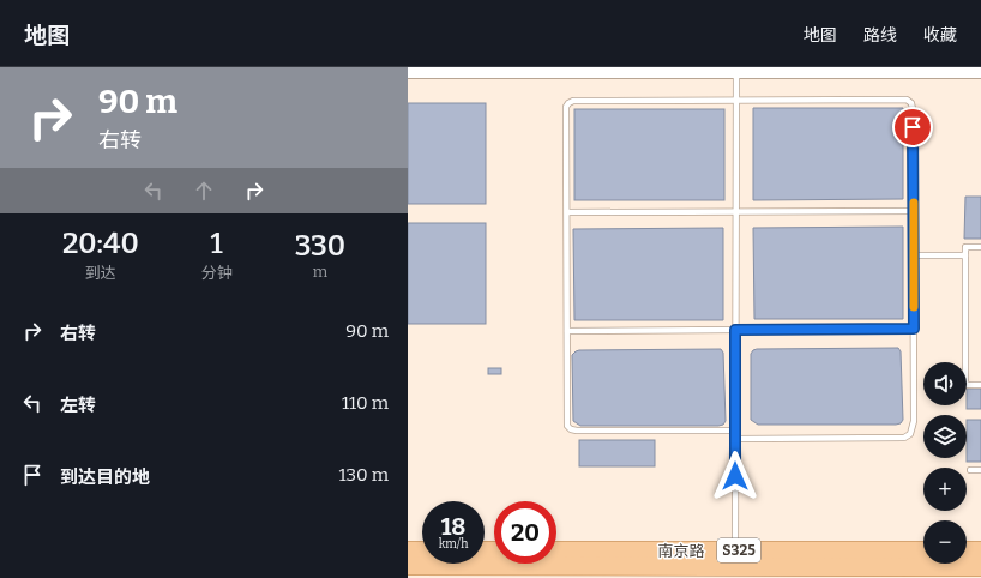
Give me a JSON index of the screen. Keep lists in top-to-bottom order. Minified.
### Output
{"streets":{"main road":["南京路","S325"]},"page":{"header":"地图","nav":["地图","路线","收藏"],"turn":["90 m","右转"],"eta":["20:40","到达","1","分钟","330","m"],"list":[{"name":"右转","value":"90 m"},{"name":"左转","value":"110 m"},{"name":"到达目的地","value":"130 m"}],"map_buttons":["+","−"],"speed":"18 km/h","limit":"20"}}
